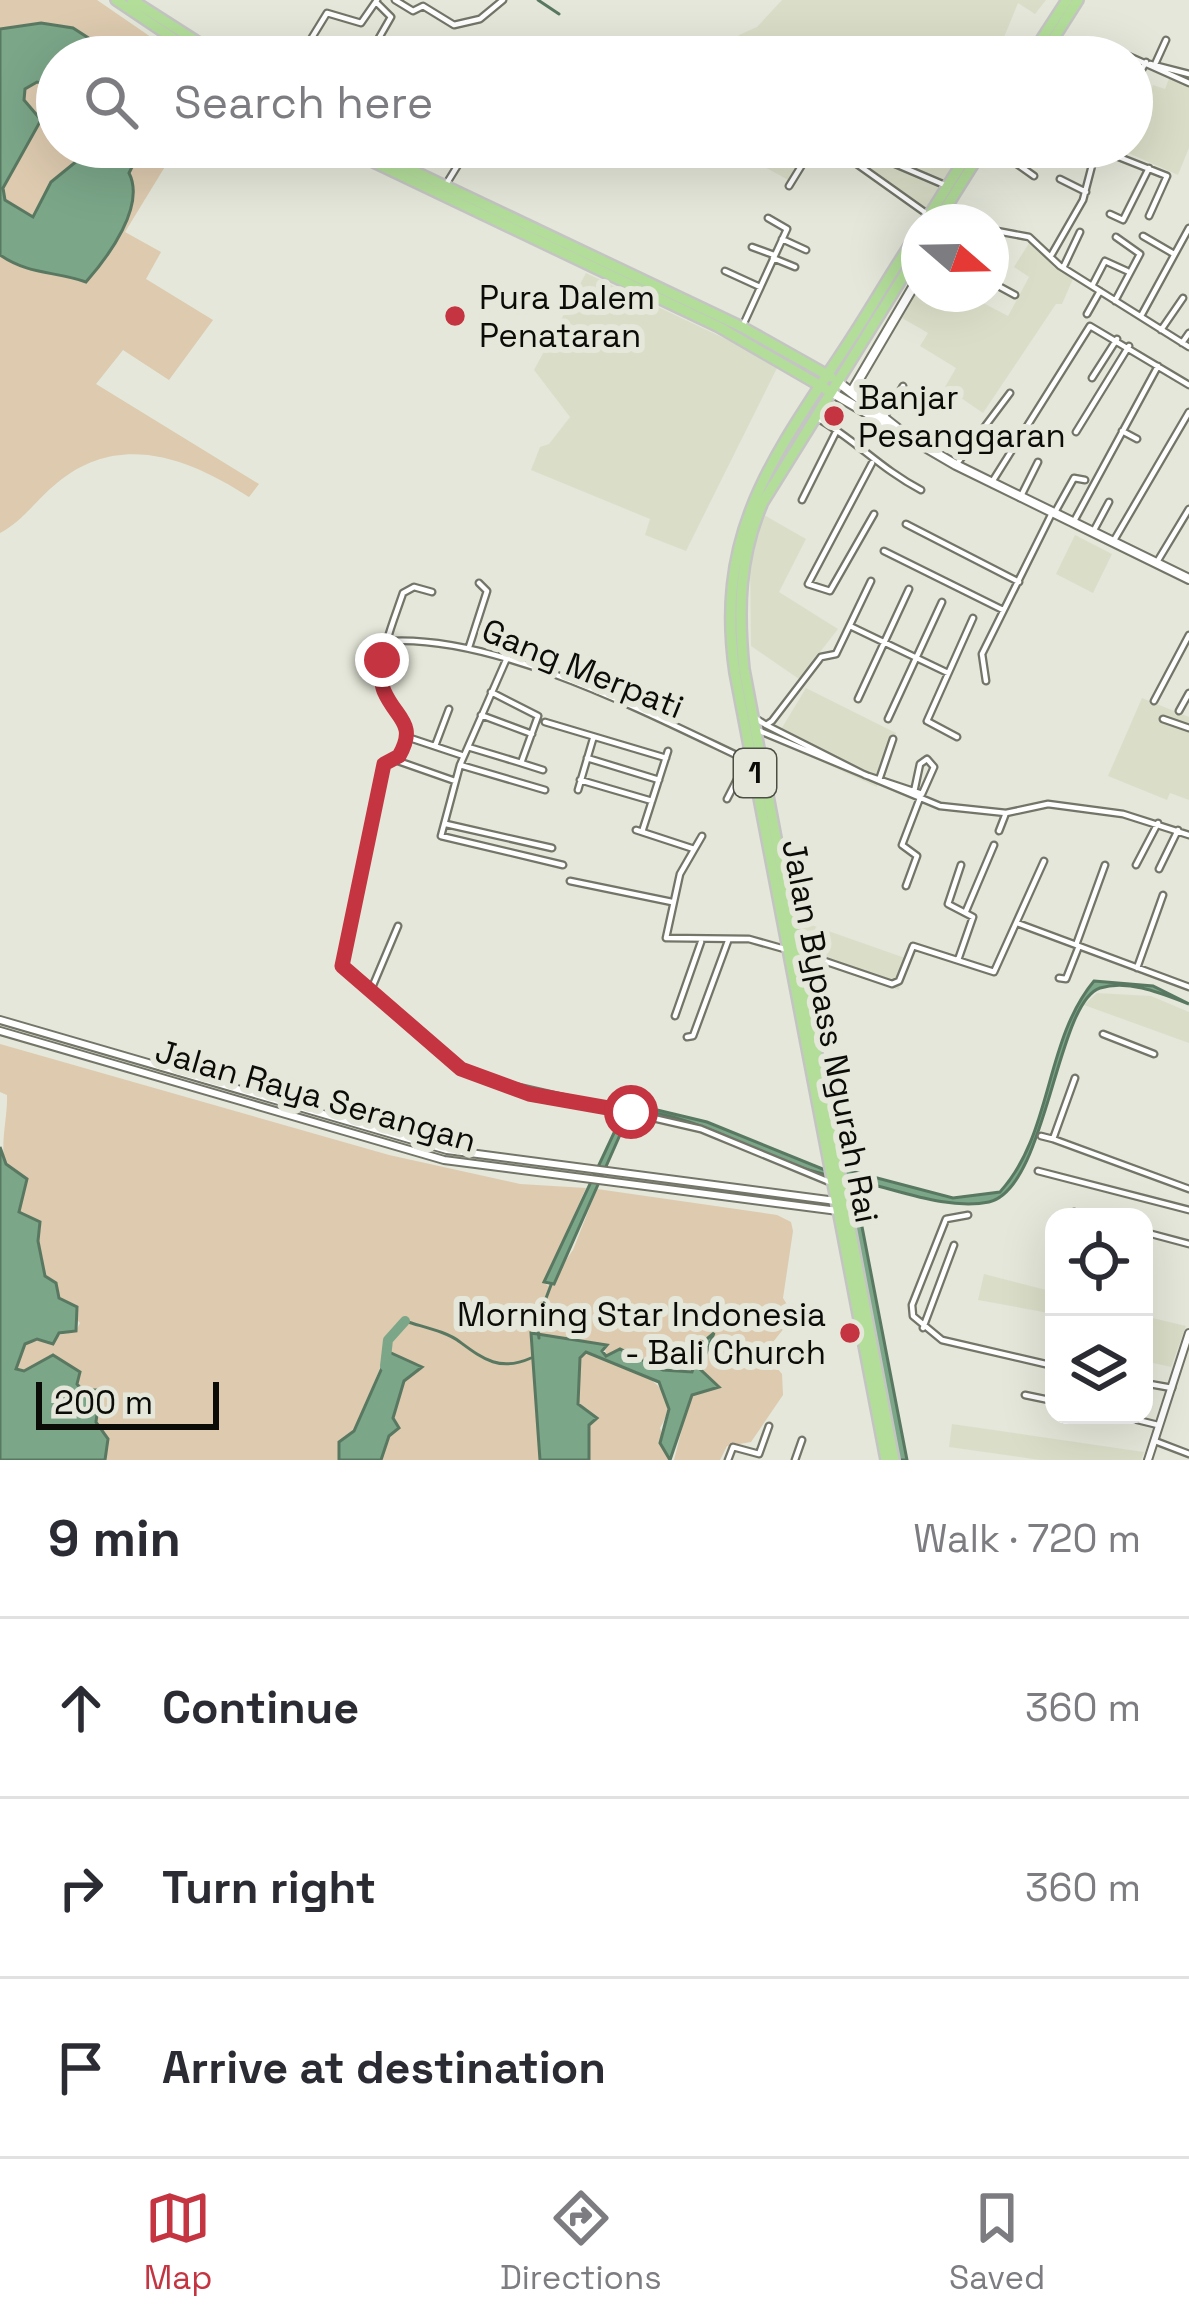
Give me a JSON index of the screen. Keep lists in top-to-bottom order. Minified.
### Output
{"streets":{"highway":["1","Jalan Bypass Ngurah Rai"],"street":["Gang Merpati","Jalan Raya Serangan"]},"crossings":[["Gang Merpati","Jalan Bypass Ngurah Rai"],["Jalan Bypass Ngurah Rai","Jalan Raya Serangan"]],"places":["Pura Dalem Penataran","Banjar Pesanggaran","Morning Star Indonesia - Bali Church"],"scale_bar":"200 m","north":"right","page":{"search":"Search here","scale":"200 m","heading":["9 min","Walk · 720 m"],"list":[["Continue","360 m"],["Turn right","360 m"],"Arrive at destination"],"nav":["Map","Directions","Saved"]}}
